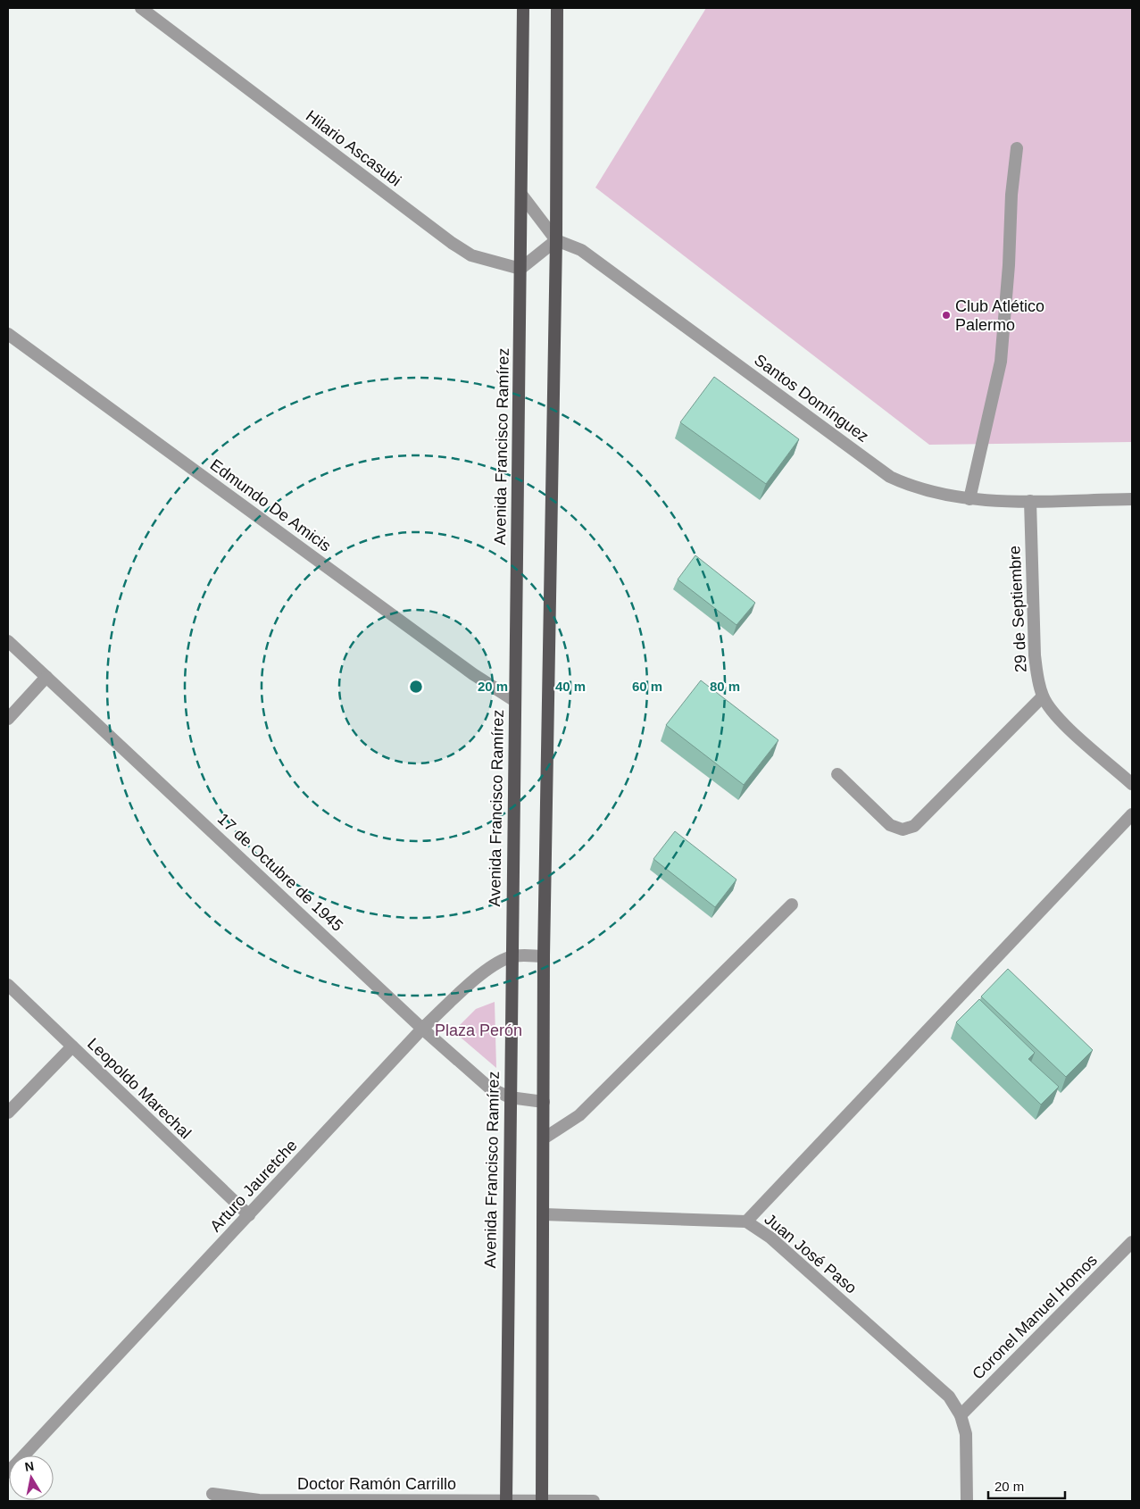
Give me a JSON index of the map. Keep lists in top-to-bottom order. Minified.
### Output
{"streets":{"main road":["Avenida Francisco Ramírez"],"street":["Hilario Ascasubi","Santos Domínguez","Edmundo De Amicis","29 de Septiembre","17 de Octubre de 1945","Leopoldo Marechal","Arturo Jauretche","Juan José Paso","Coronel Manuel Homos","Doctor Ramón Carrillo"]},"crossings":[["Hilario Ascasubi","Avenida Francisco Ramírez"],["Santos Domínguez","29 de Septiembre"],["Avenida Francisco Ramírez","Edmundo De Amicis"],["Avenida Francisco Ramírez","17 de Octubre de 1945"],["Avenida Francisco Ramírez","Arturo Jauretche"],["Avenida Francisco Ramírez","Doctor Ramón Carrillo"],["17 de Octubre de 1945","Arturo Jauretche"],["Leopoldo Marechal","Arturo Jauretche"],["Juan José Paso","Coronel Manuel Homos"]],"parks":["Plaza Perón"],"places":["Club Atlético Palermo"],"scale_bar":"20 m","north":"top","rings":["20 m","40 m","60 m","80 m"]}
